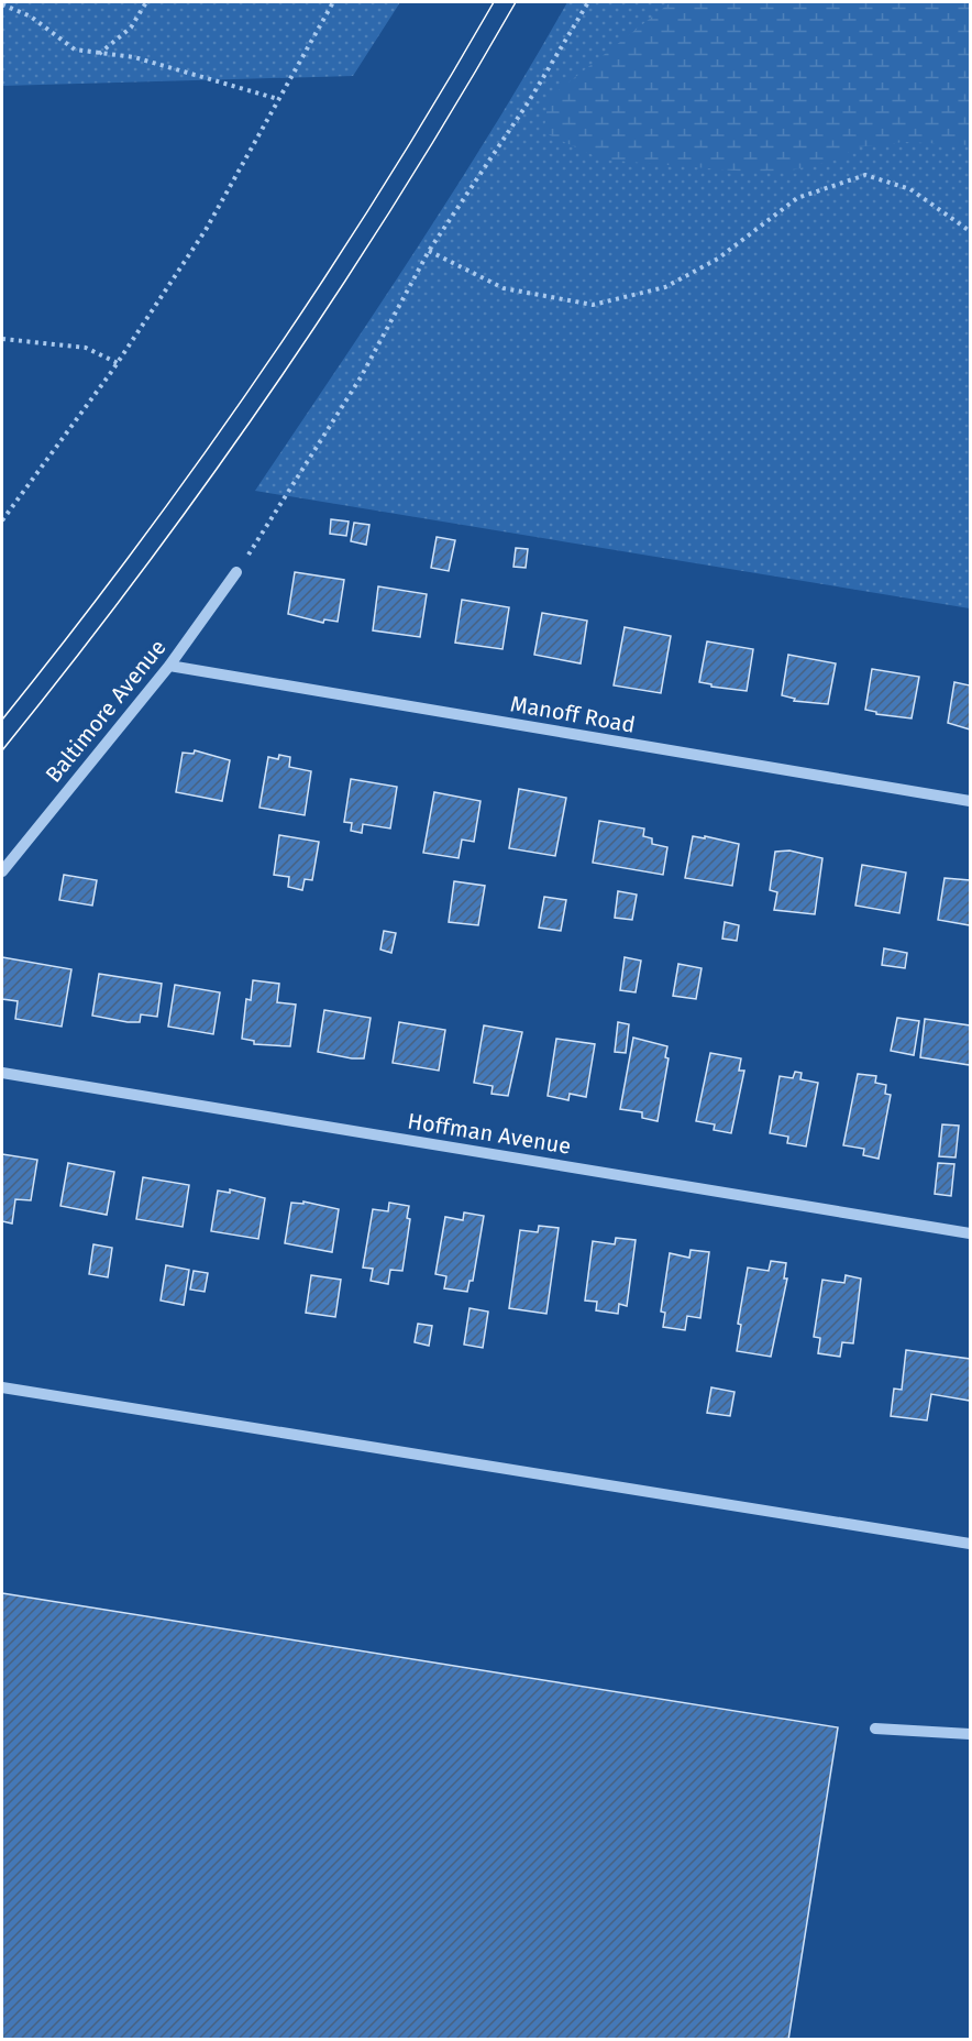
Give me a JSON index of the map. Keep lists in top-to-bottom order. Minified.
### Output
{"streets":{"street":["Baltimore Avenue","Manoff Road","Hoffman Avenue"]},"crossings":[["Baltimore Avenue","Manoff Road"]]}
